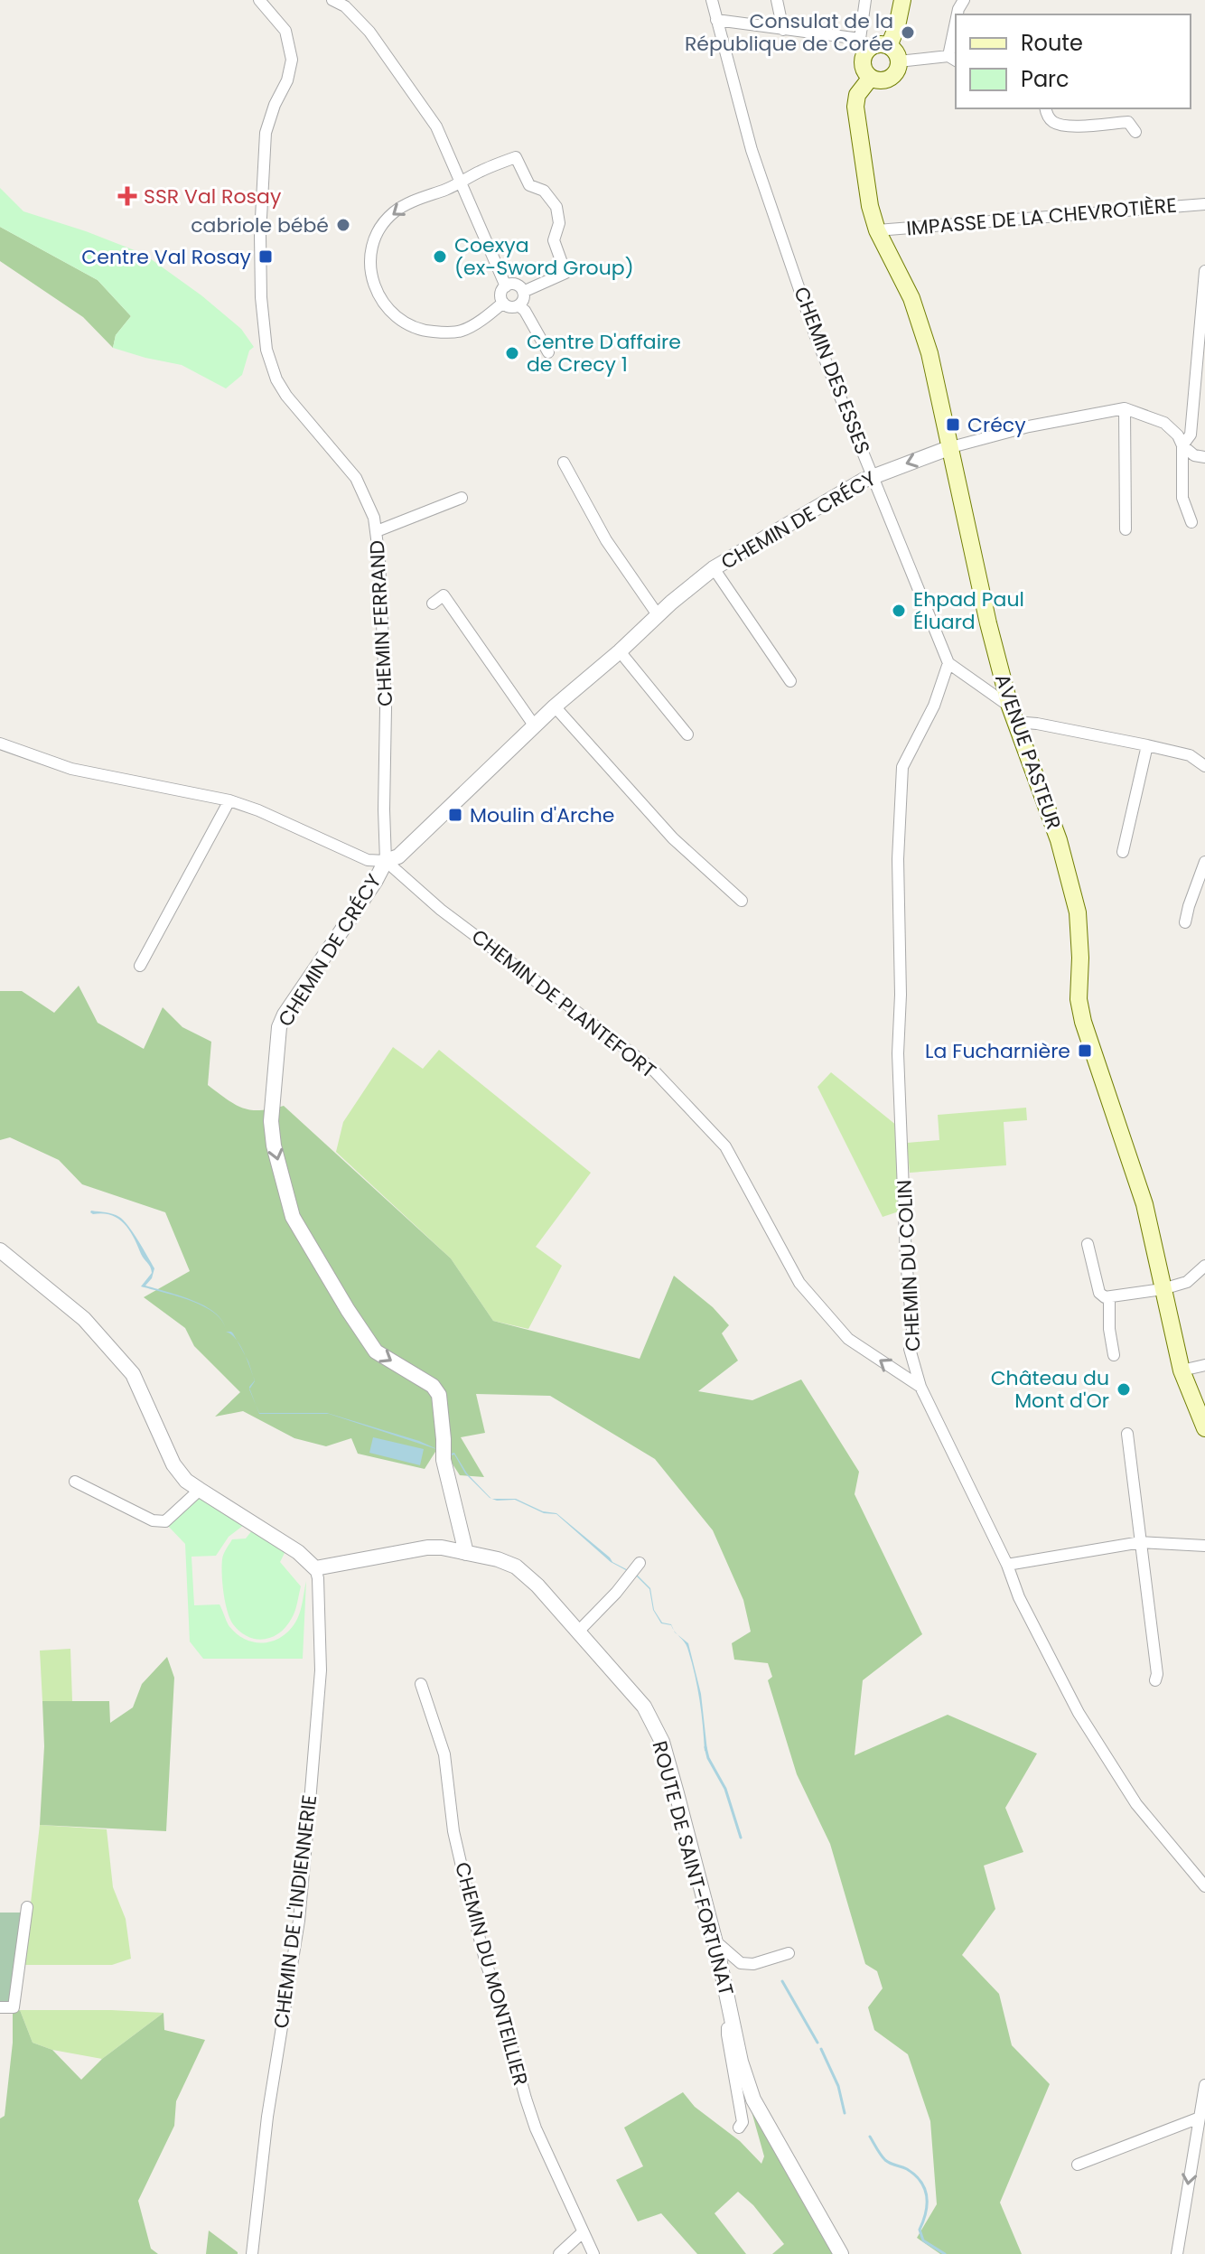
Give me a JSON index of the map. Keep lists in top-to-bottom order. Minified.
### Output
{"streets":{"main road":["AVENUE PASTEUR"],"street":["IMPASSE DE LA CHEVROTIÈRE","CHEMIN DES ESSES","CHEMIN DE CRÉCY","CHEMIN FERRAND","CHEMIN DE PLANTEFORT","CHEMIN DU COLIN","ROUTE DE SAINT-FORTUNAT","CHEMIN DE L'INDIENNERIE","CHEMIN DU MONTEILLIER"]},"crossings":[["IMPASSE DE LA CHEVROTIÈRE","AVENUE PASTEUR"],["CHEMIN DES ESSES","CHEMIN DE CRÉCY"],["CHEMIN DES ESSES","CHEMIN DU COLIN"],["CHEMIN DE CRÉCY","CHEMIN FERRAND"],["CHEMIN DE CRÉCY","AVENUE PASTEUR"],["CHEMIN DE CRÉCY","CHEMIN DE PLANTEFORT"],["CHEMIN DE CRÉCY","ROUTE DE SAINT-FORTUNAT"],["CHEMIN FERRAND","CHEMIN DE PLANTEFORT"],["CHEMIN DE PLANTEFORT","CHEMIN DU COLIN"],["ROUTE DE SAINT-FORTUNAT","CHEMIN DE L'INDIENNERIE"]],"one_way":["CHEMIN DE CRÉCY","CHEMIN DE PLANTEFORT"],"places":{"other":["Consulat de la République de Corée","cabriole bébé","Coexya (ex-Sword Group)","Centre D'affaire de Crecy 1","Ehpad Paul Éluard","Château du Mont d'Or"],"health":["SSR Val Rosay"],"transit":["Centre Val Rosay","Crécy","Moulin d'Arche","La Fucharnière"]},"legend":["Route","Parc"]}
